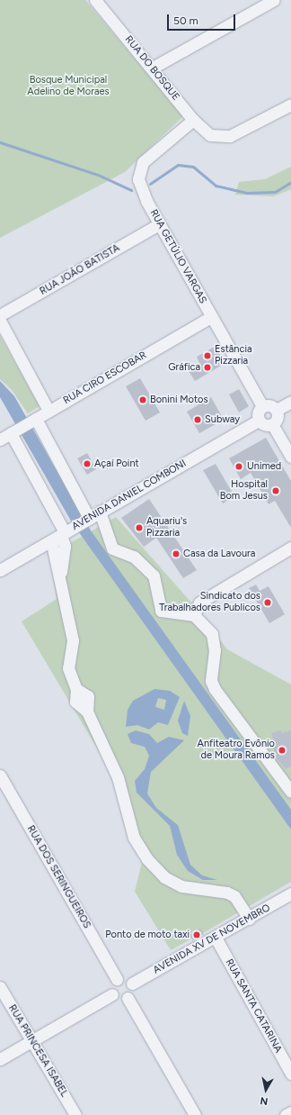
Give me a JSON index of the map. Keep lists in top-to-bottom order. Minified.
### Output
{"streets":{"street":["RUA DO BOSQUE","RUA GETÚLIO VARGAS","RUA JOÃO BATISTA","RUA CIRO ESCOBAR","AVENIDA DANIEL COMBONI","RUA DOS SERINGUEIROS","AVENIDA XV DE NOVEMBRO","RUA SANTA CATARINA","RUA PRINCESA ISABEL"]},"crossings":[["RUA DO BOSQUE","RUA GETÚLIO VARGAS"],["RUA GETÚLIO VARGAS","RUA JOÃO BATISTA"],["RUA GETÚLIO VARGAS","RUA CIRO ESCOBAR"],["RUA GETÚLIO VARGAS","AVENIDA DANIEL COMBONI"],["RUA DOS SERINGUEIROS","AVENIDA XV DE NOVEMBRO"],["AVENIDA XV DE NOVEMBRO","RUA SANTA CATARINA"]],"parks":["Bosque Municipal Adelino de Moraes"],"places":["Estância Pizzaria","Gráfica","Bonini Motos","Subway","Açaí Point","Unimed","Hospital Bom Jesus","Aquariu's Pizzaria","Casa da Lavoura","Sindicato dos Trabalhadores Publicos","Anfiteatro Evônio de Moura Ramos","Ponto de moto taxi"],"scale_bar":"50 m","north":"bottom"}
